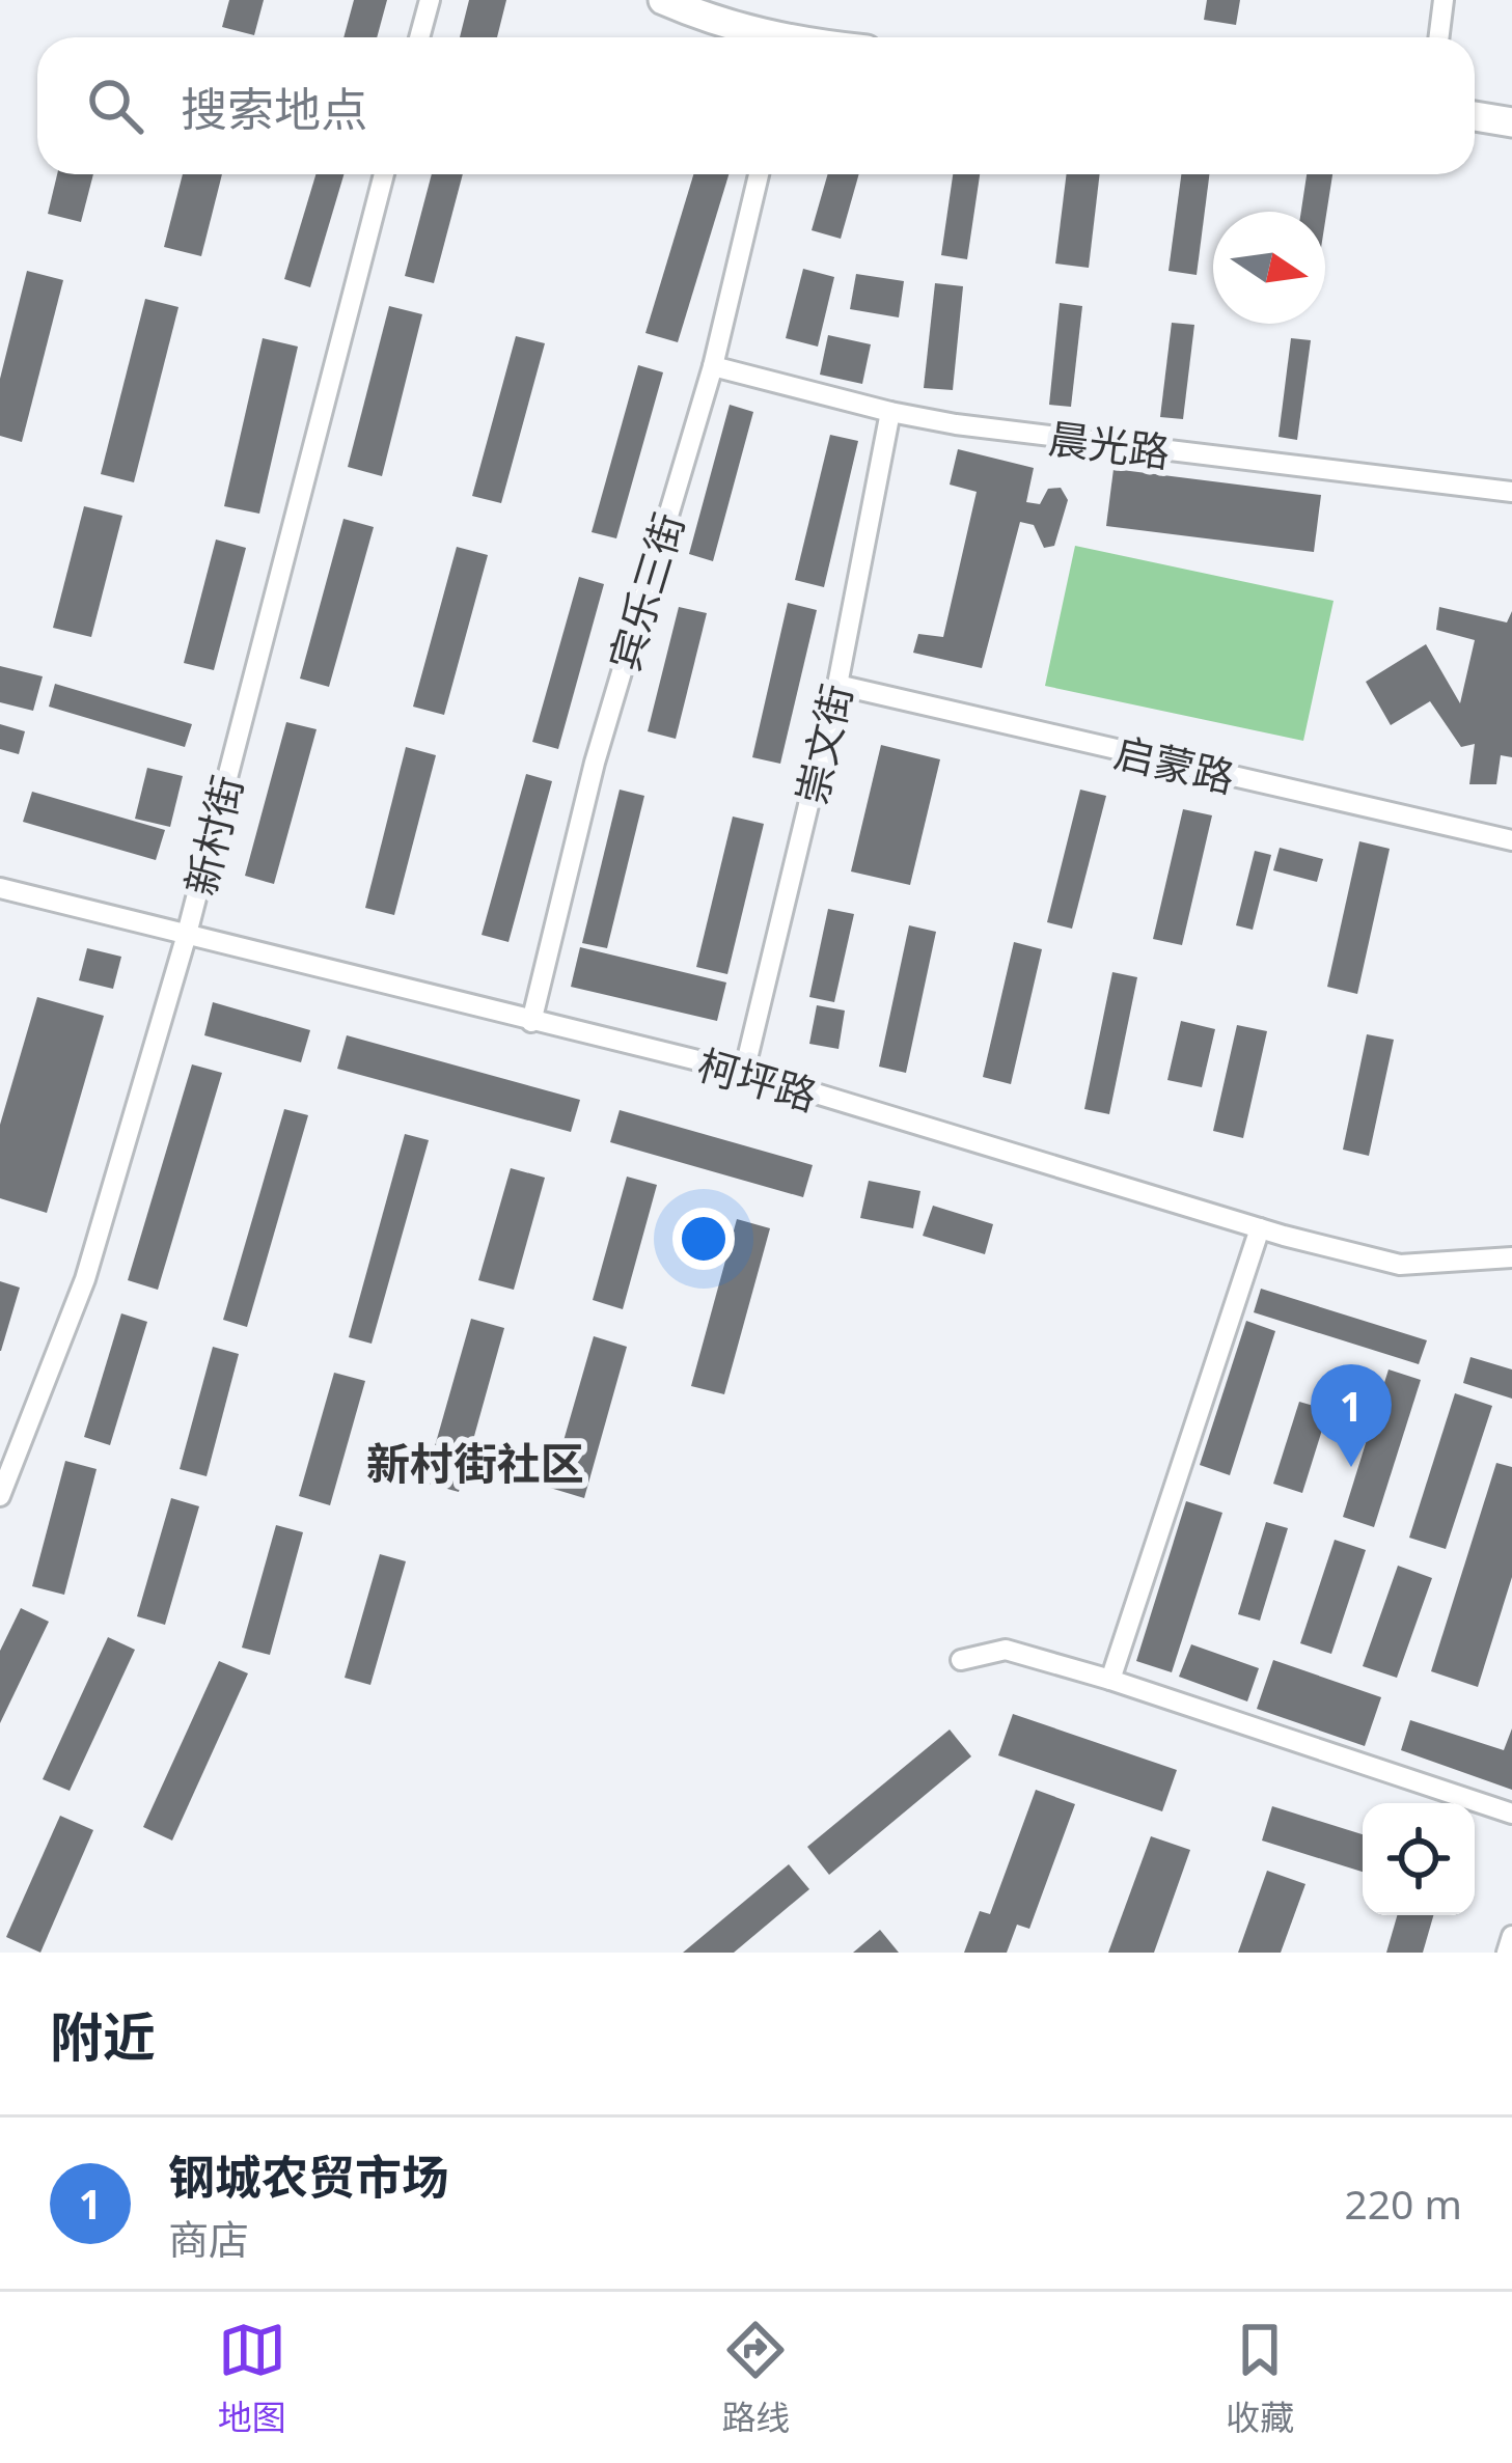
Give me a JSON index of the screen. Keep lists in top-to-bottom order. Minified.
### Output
{"streets":{"street":["晨光路","宾乐三街","崇文街","启蒙路","新村街","柯坪路"]},"crossings":[["晨光路","宾乐三街"],["晨光路","崇文街"],["宾乐三街","柯坪路"],["崇文街","启蒙路"],["崇文街","柯坪路"],["新村街","柯坪路"]],"districts":["新村街社区"],"north":"right","page":{"search":"搜索地点","pins":"1","heading":"附近","list":[{"mark":"1","name":"钢城农贸市场","note":"商店","value":"220 m"}],"nav":["地图","路线","收藏"]}}
